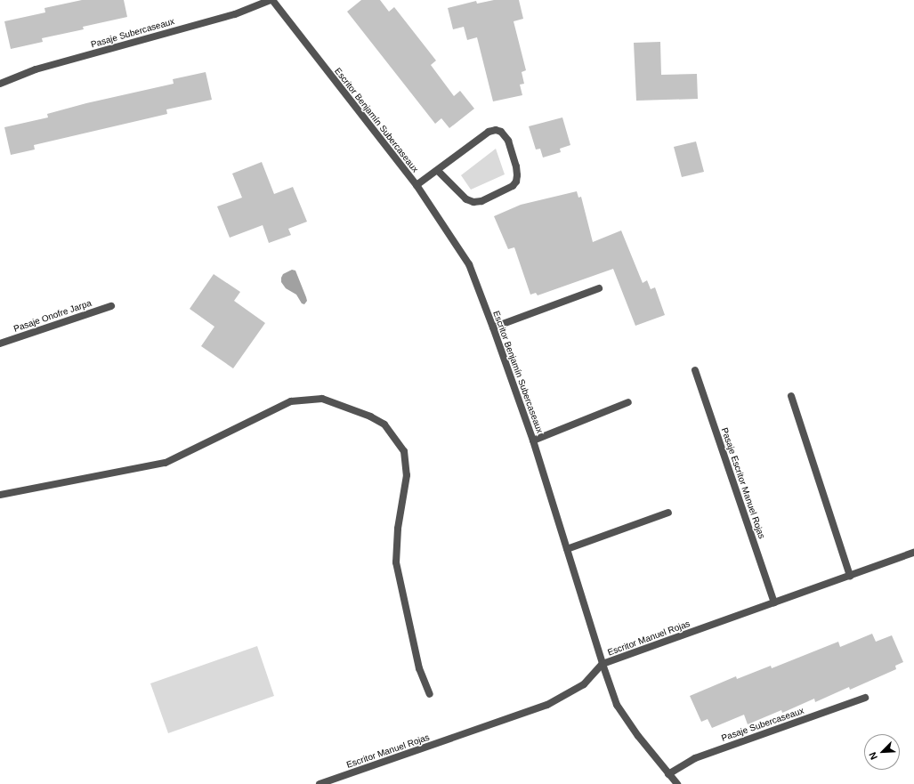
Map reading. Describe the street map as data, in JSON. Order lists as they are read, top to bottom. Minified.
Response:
{"streets":{"street":["Pasaje Subercaseaux","Escritor Benjamín Subercaseaux","Pasaje Onofre Jarpa","Pasaje Escritor Manuel Rojas","Escritor Manuel Rojas"]},"crossings":[["Pasaje Subercaseaux","Escritor Benjamín Subercaseaux"],["Escritor Benjamín Subercaseaux","Escritor Manuel Rojas"],["Pasaje Escritor Manuel Rojas","Escritor Manuel Rojas"]],"north":"bottom left"}
